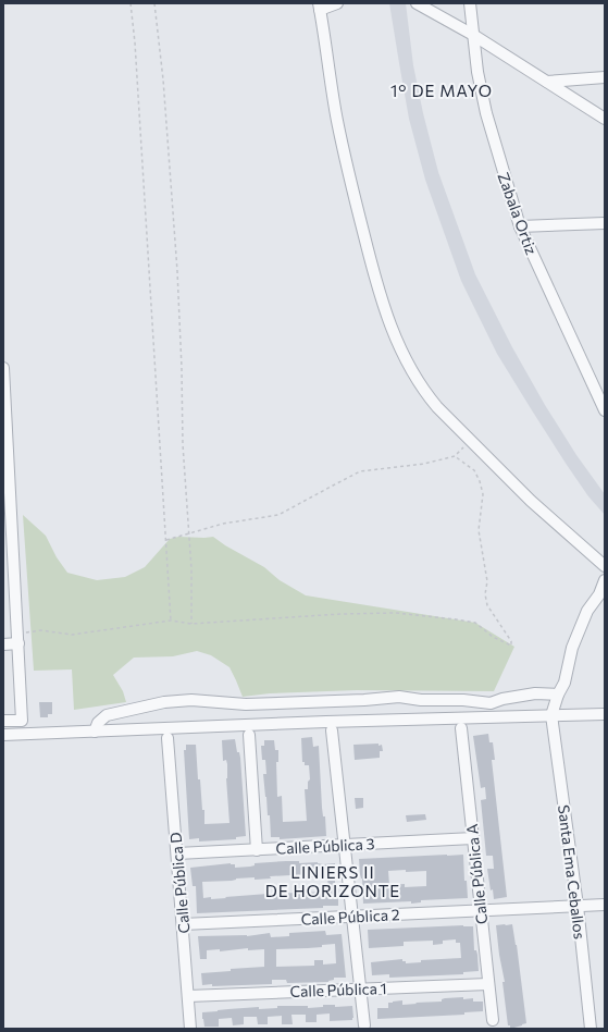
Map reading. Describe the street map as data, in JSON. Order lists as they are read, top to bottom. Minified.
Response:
{"streets":{"street":["Zabala Ortiz","Calle Pública 3","Santa Ema Ceballos","Calle Pública A","Calle Pública D","Calle Pública 2","Calle Pública 1"]},"crossings":[["Calle Pública 3","Calle Pública A"],["Calle Pública 3","Calle Pública D"],["Santa Ema Ceballos","Calle Pública 2"],["Calle Pública A","Calle Pública 2"],["Calle Pública A","Calle Pública 1"],["Calle Pública D","Calle Pública 2"],["Calle Pública D","Calle Pública 1"]],"districts":["1° DE MAYO","LINIERS II DE HORIZONTE"]}
